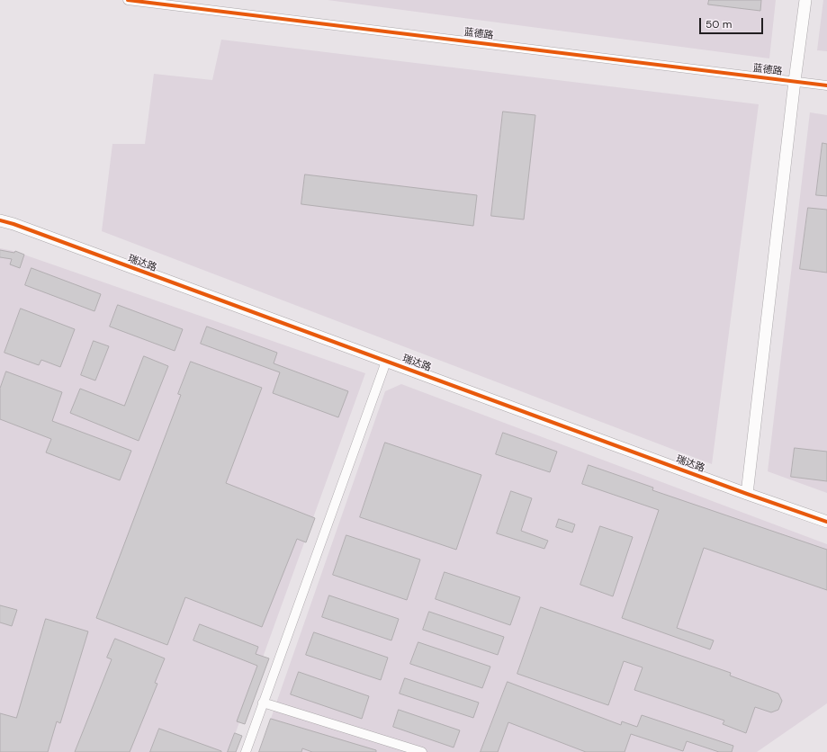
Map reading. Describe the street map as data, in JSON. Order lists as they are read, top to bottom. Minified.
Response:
{"streets":{"street":["蓝德路","瑞达路"]},"scale_bar":"50 m"}
